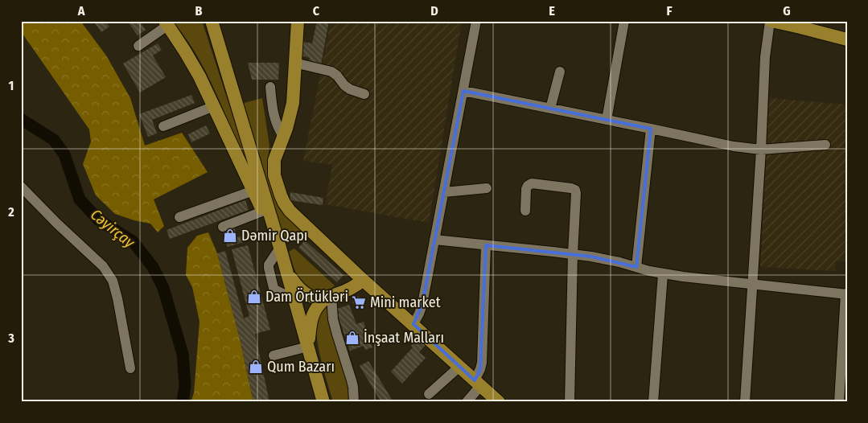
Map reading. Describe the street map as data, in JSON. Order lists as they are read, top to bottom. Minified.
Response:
{"water":["Cəyirçay"],"places":{"shop":["Dəmir Qapı","Dam Örtükləri","İnşaat Malları","Qum Bazarı"],"supermarket":["Mini market"]},"grid":{"columns":["A","B","C","D","E","F","G"],"rows":["1","2","3"]}}
